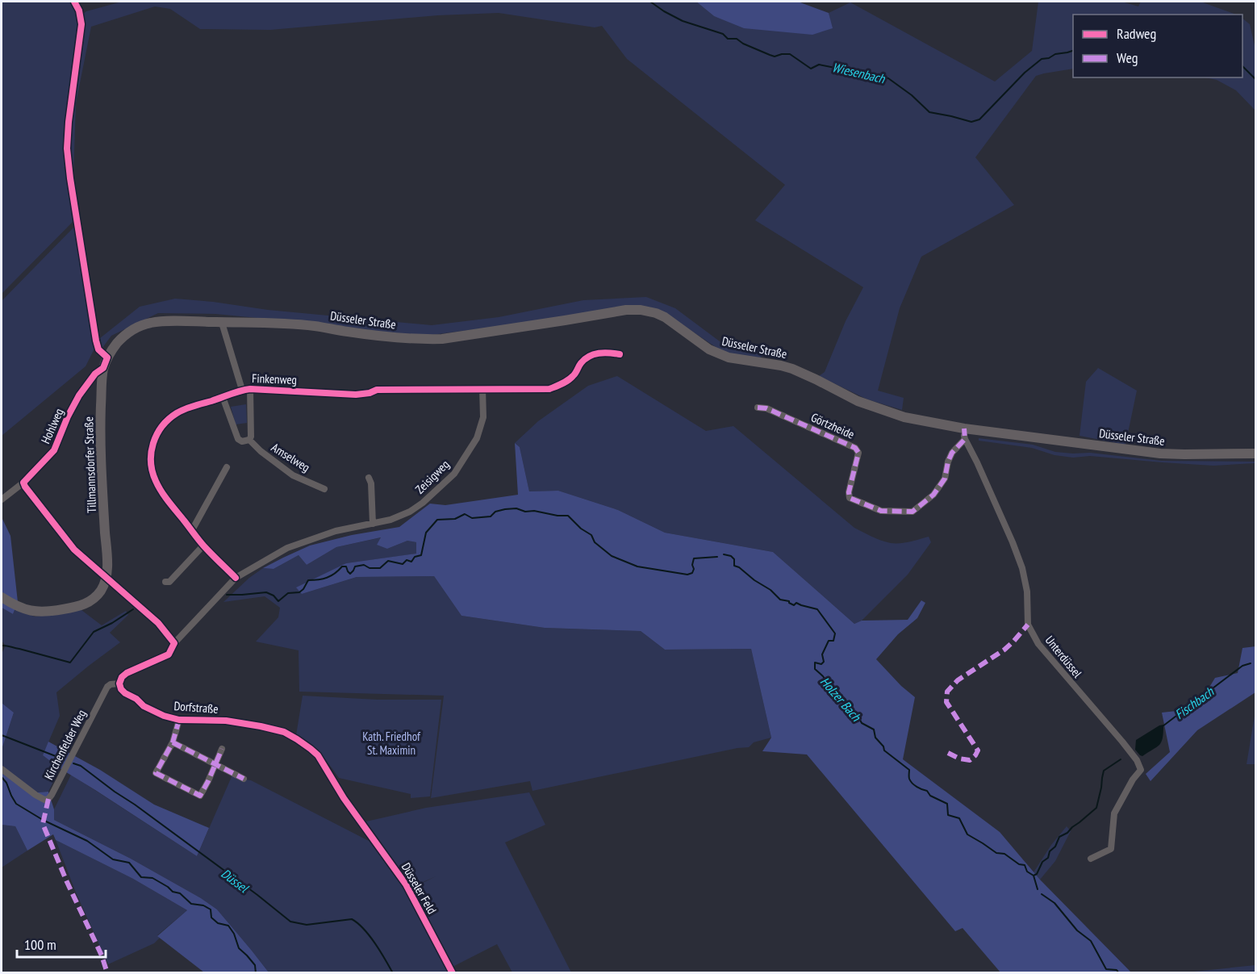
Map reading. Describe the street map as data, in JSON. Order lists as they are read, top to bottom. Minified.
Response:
{"streets":{"main road":["Düsseler Straße","Tillmannsdorfer Straße"],"street":["Finkenweg","Hohlweg","Görtzheide","Amselweg","Zeisigweg","Unterdüssel","Dorfstraße","Kirchenfelder Weg","Düsseler Feld"]},"crossings":[["Düsseler Straße","Finkenweg"],["Düsseler Straße","Tillmannsdorfer Straße"],["Finkenweg","Amselweg"],["Finkenweg","Tillmannsdorfer Straße"],["Finkenweg","Zeisigweg"],["Görtzheide","Unterdüssel"],["Dorfstraße","Kirchenfelder Weg"],["Dorfstraße","Düsseler Feld"]],"water":["Wiesenbach","Holzer Bach","Fischbach","Düssel"],"parks":["Kath. Friedhof St. Maximin"],"legend":["Radweg","Weg"],"scale_bar":"100 m"}
